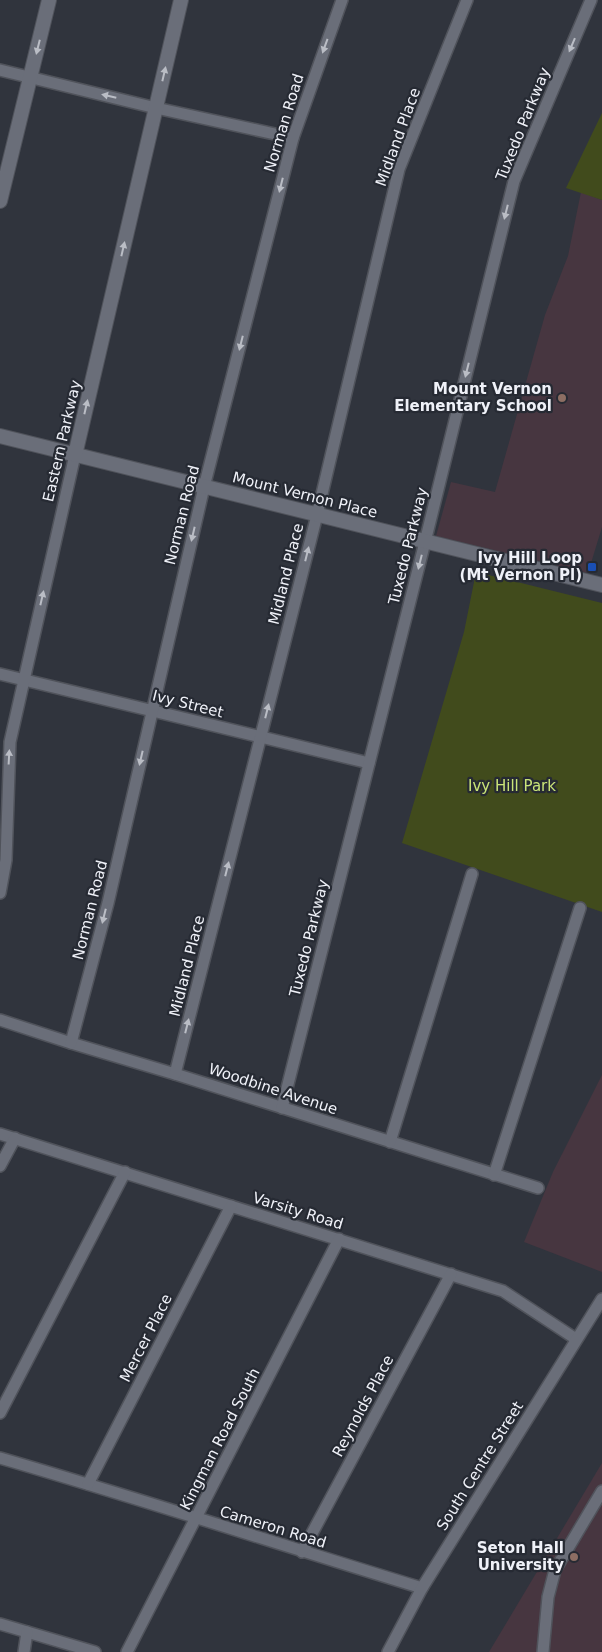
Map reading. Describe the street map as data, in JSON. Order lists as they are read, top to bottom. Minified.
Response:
{"streets":{"street":["Norman Road","Tuxedo Parkway","Midland Place","Eastern Parkway","Mount Vernon Place","Ivy Street","Woodbine Avenue","Varsity Road","Mercer Place","Reynolds Place","Kingman Road South","South Centre Street","Cameron Road"]},"crossings":[["Norman Road","Mount Vernon Place"],["Norman Road","Ivy Street"],["Norman Road","Woodbine Avenue"],["Tuxedo Parkway","Mount Vernon Place"],["Tuxedo Parkway","Ivy Street"],["Tuxedo Parkway","Woodbine Avenue"],["Midland Place","Mount Vernon Place"],["Midland Place","Ivy Street"],["Midland Place","Woodbine Avenue"],["Eastern Parkway","Mount Vernon Place"],["Eastern Parkway","Ivy Street"],["Varsity Road","Mercer Place"],["Varsity Road","Reynolds Place"],["Varsity Road","Kingman Road South"],["Varsity Road","South Centre Street"],["Mercer Place","Cameron Road"],["Reynolds Place","Cameron Road"],["Kingman Road South","Cameron Road"],["South Centre Street","Cameron Road"]],"one_way":["Norman Road","Tuxedo Parkway","Midland Place","Eastern Parkway"],"parks":["Ivy Hill Park"],"places":{"other":["Mount Vernon Elementary School","Seton Hall University"],"transit":["Ivy Hill Loop (Mt Vernon Pl)"]}}
